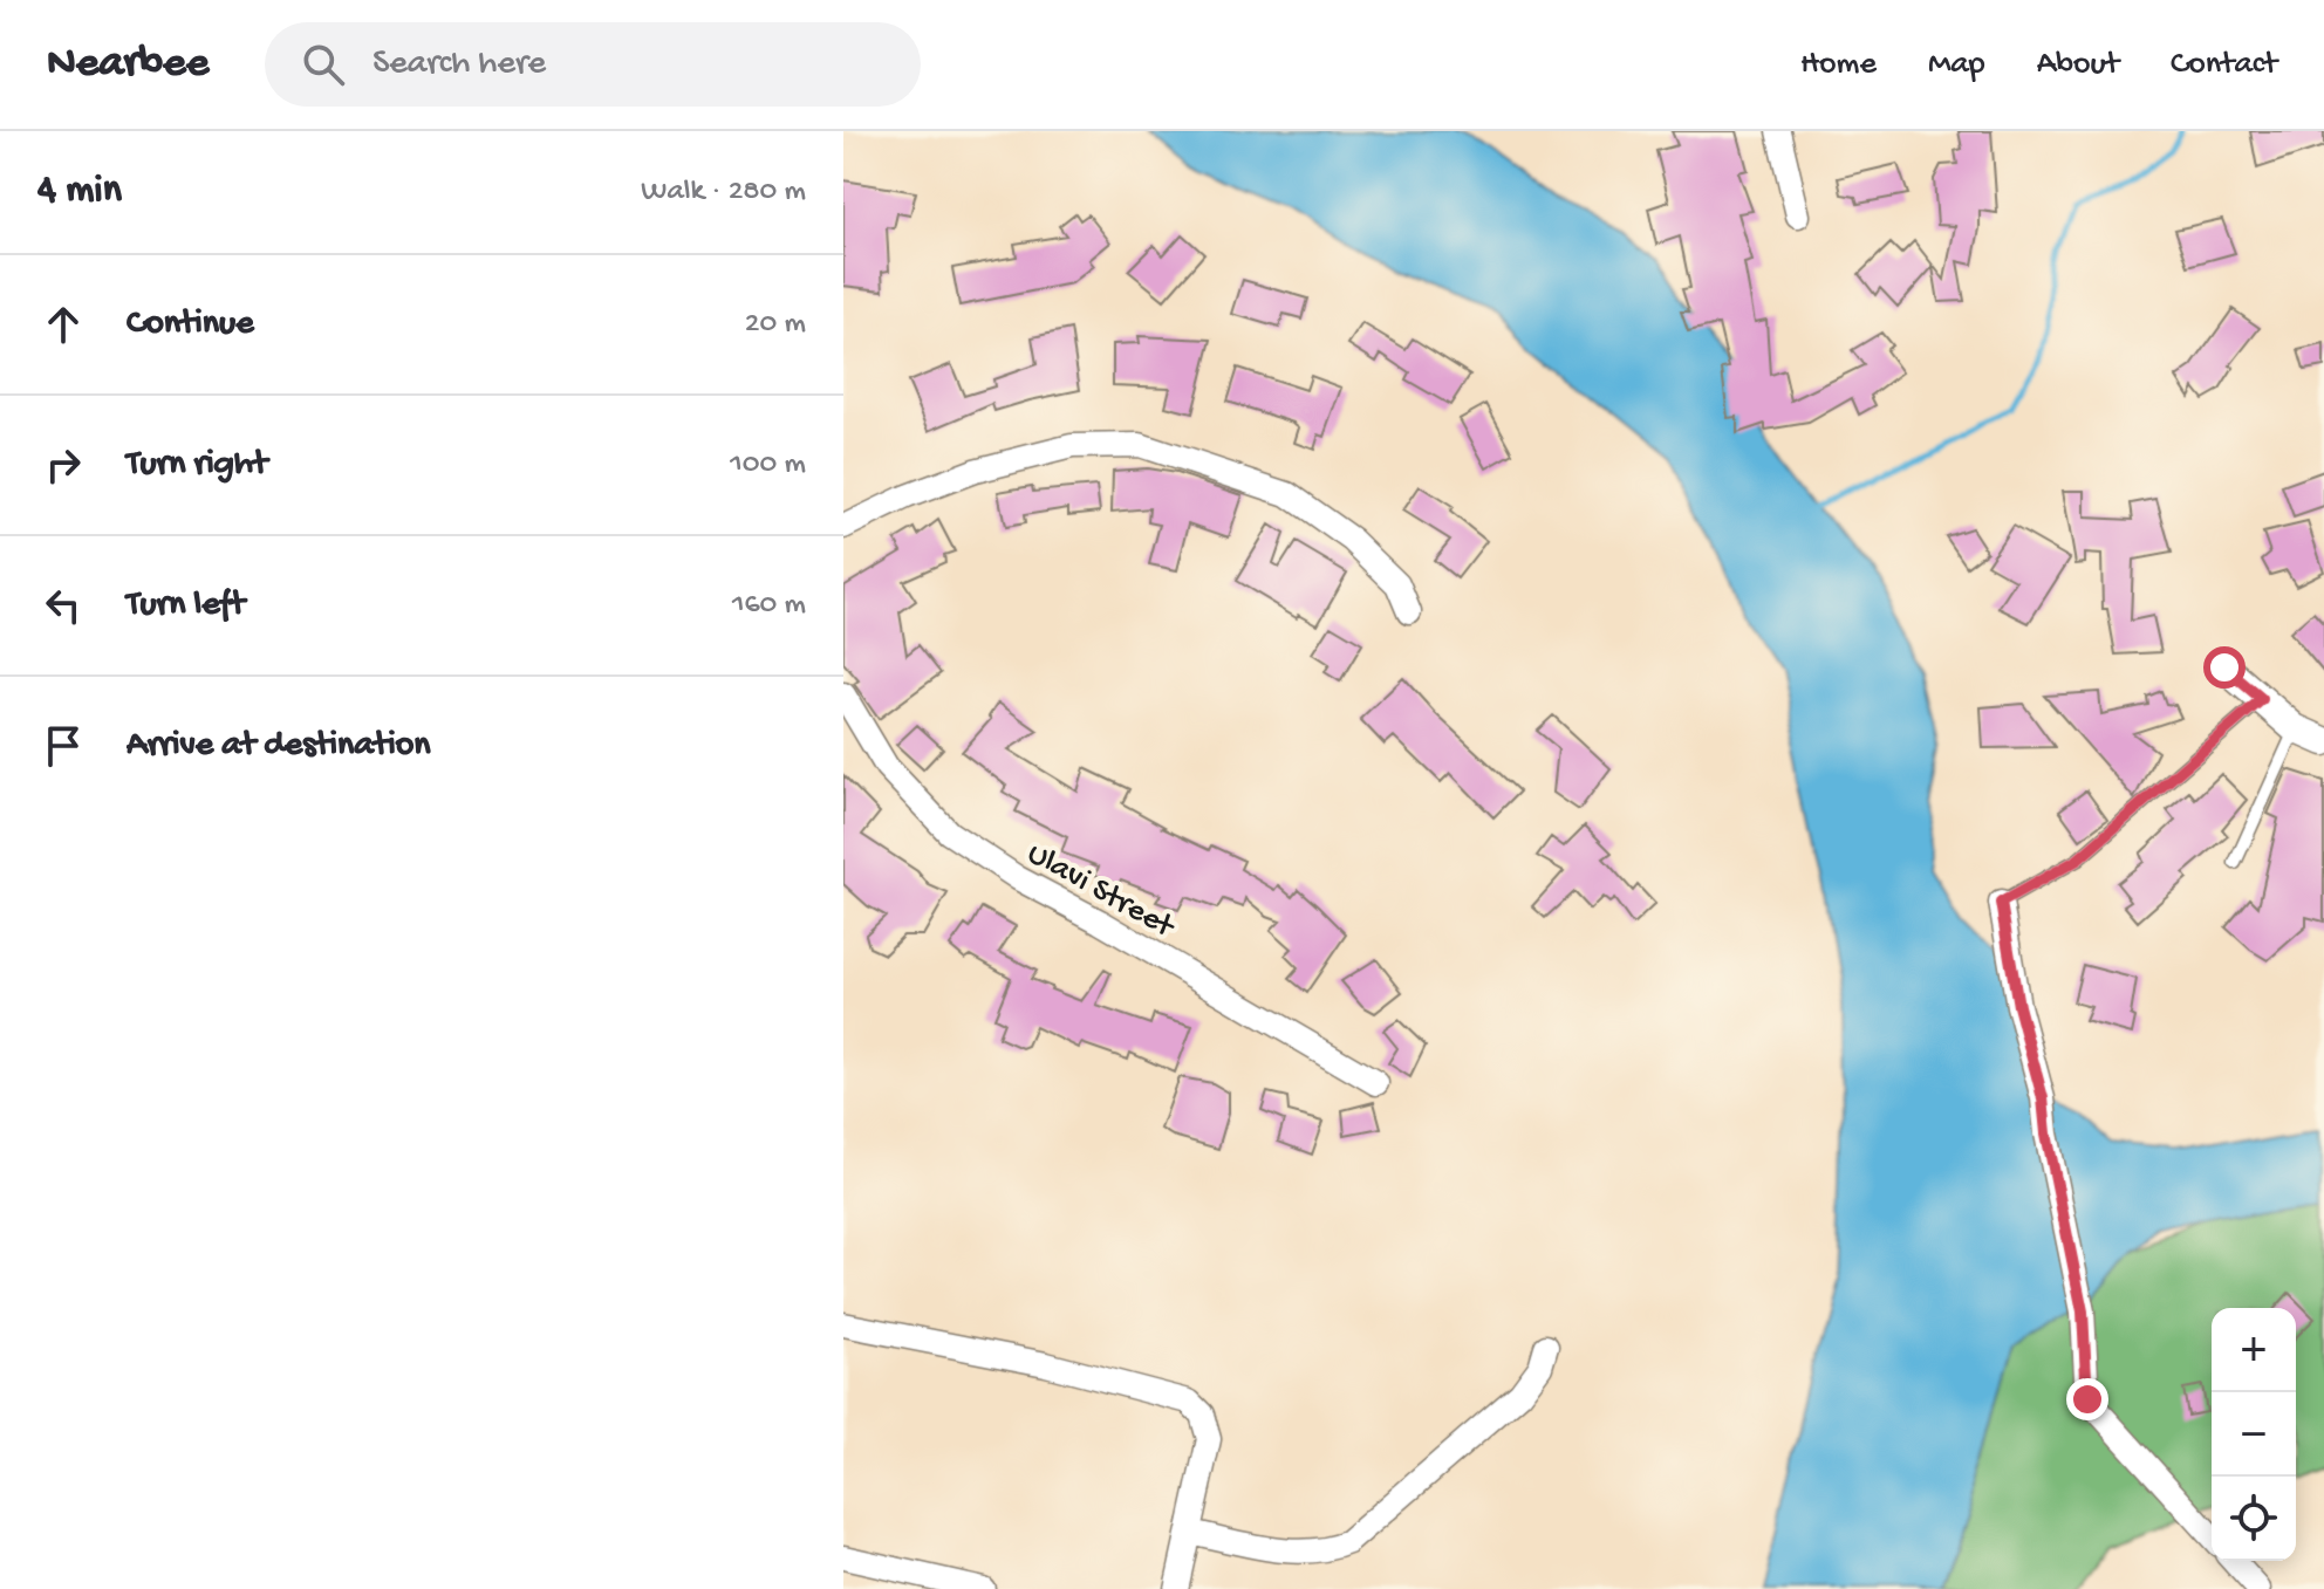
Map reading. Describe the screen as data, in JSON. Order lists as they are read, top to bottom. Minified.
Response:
{"streets":{"street":["Ulavi Street"]},"page":{"header":"Nearbee","search":"Search here","nav":["Home","Map","About","Contact"],"heading":["4 min","Walk · 280 m"],"list":[["Continue","20 m"],["Turn right","100 m"],["Turn left","160 m"],"Arrive at destination"],"map_buttons":["+","−"]}}
